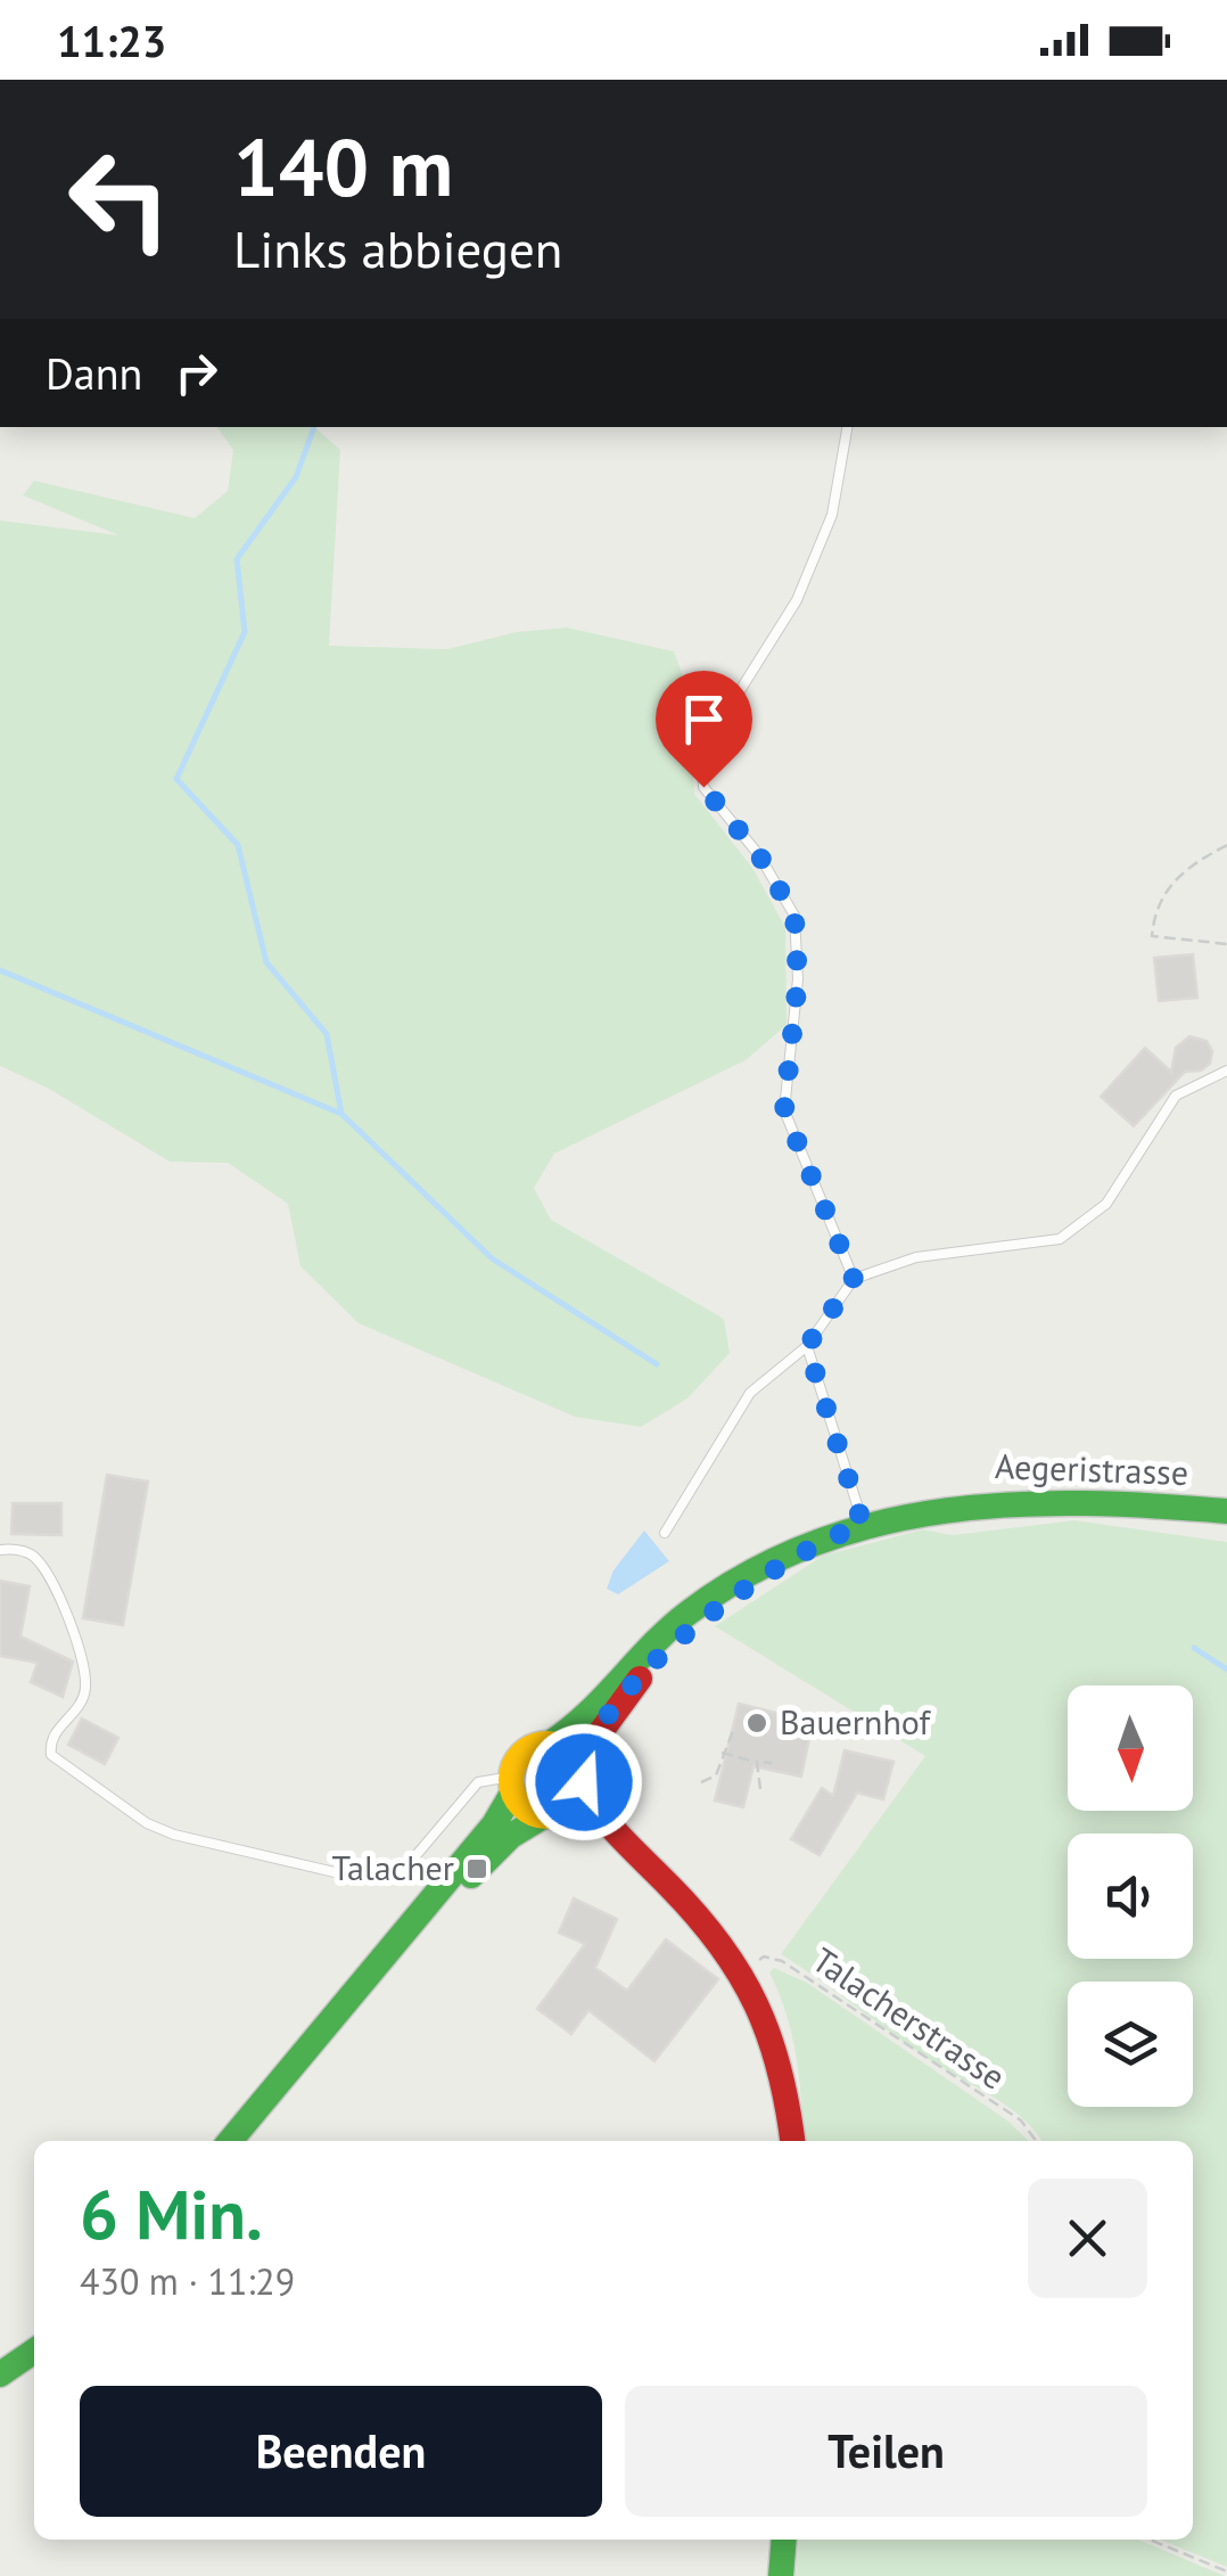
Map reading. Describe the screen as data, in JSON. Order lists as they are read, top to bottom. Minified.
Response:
{"streets":{"main road":["Aegeristrasse"],"path":["Talacherstrasse"]},"places":{"other":["Bauernhof"],"transit":["Talacher"]},"north":"bottom","page":{"status":"11:23","turn":["140 m","Links abbiegen"],"then":"Dann","heading":["6 Min.","430 m · 11:29"],"buttons":["Beenden","Teilen"]}}
